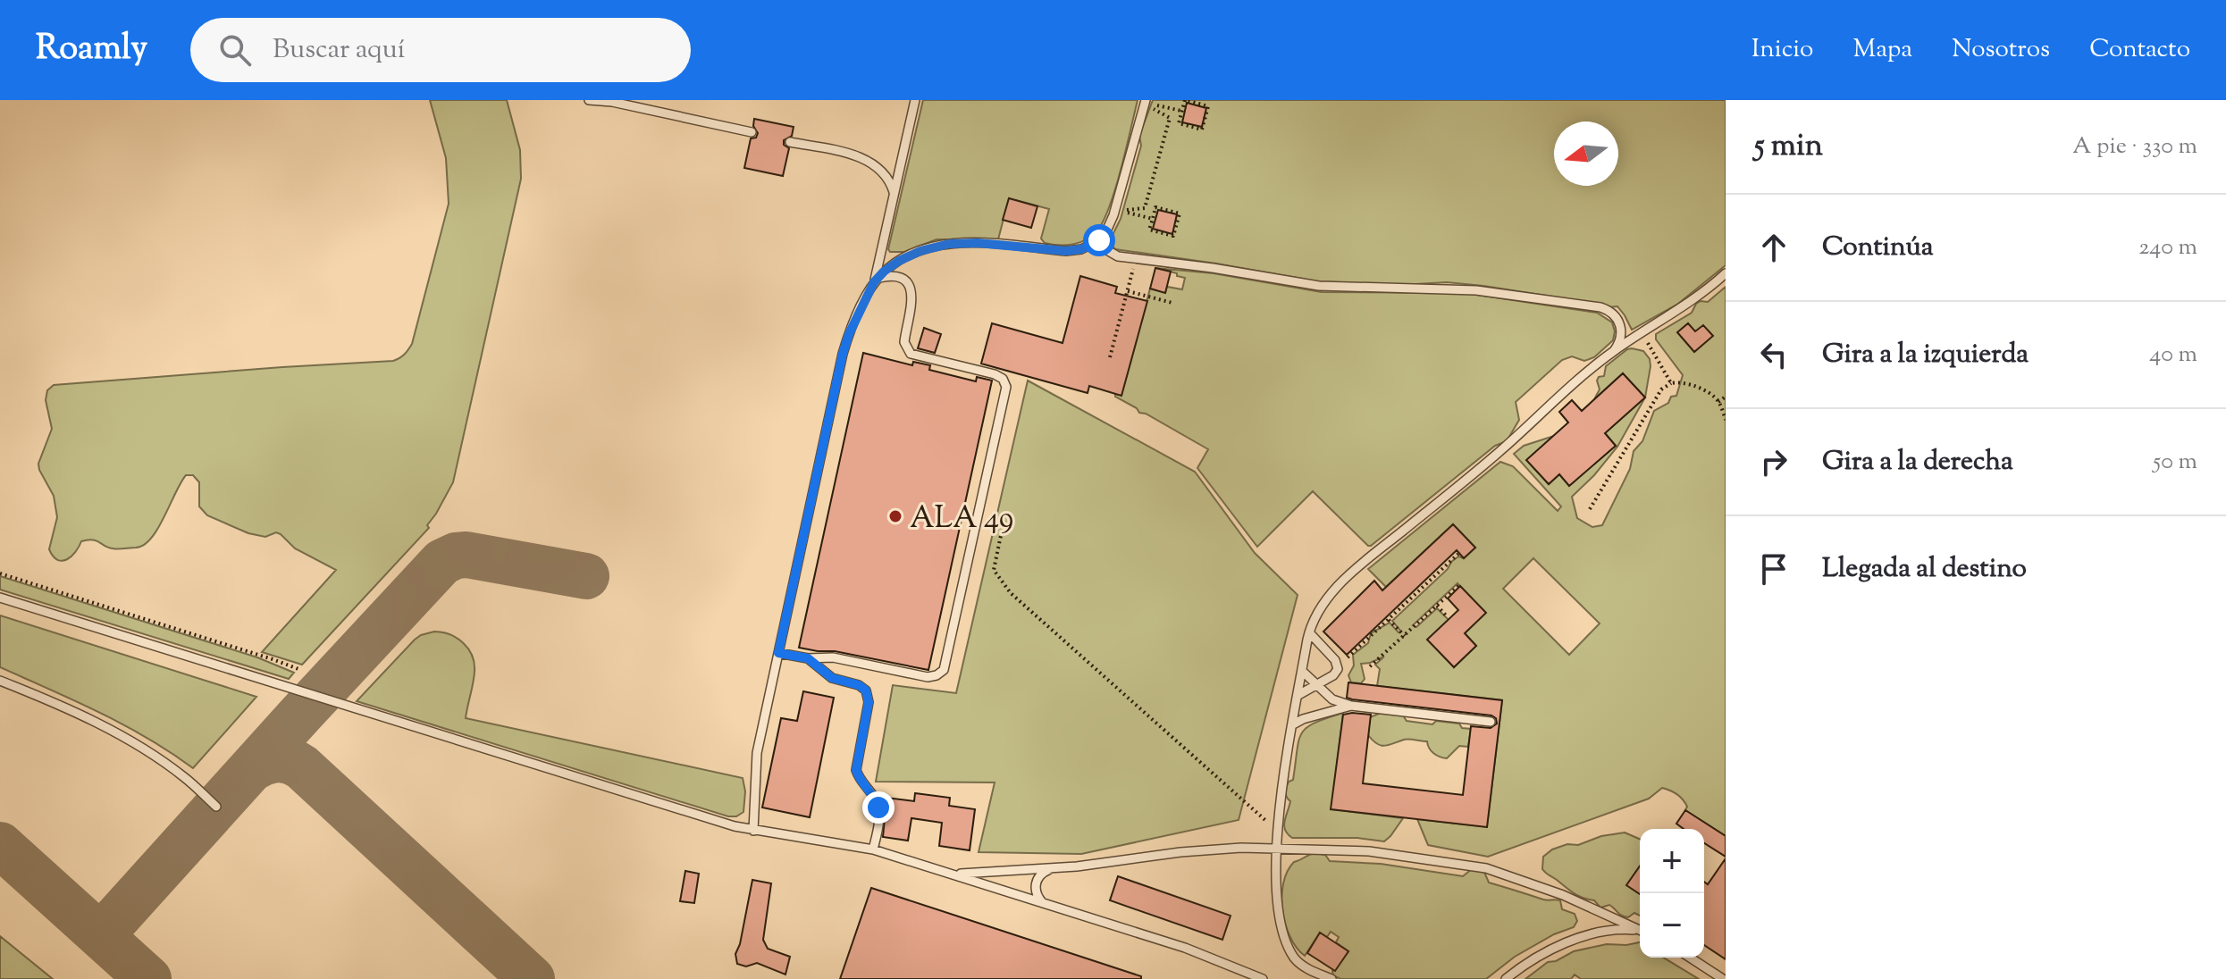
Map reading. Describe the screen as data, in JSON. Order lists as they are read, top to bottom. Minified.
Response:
{"places":["ALA 49"],"north":"left","page":{"header":"Roamly","search":"Buscar aquí","nav":["Inicio","Mapa","Nosotros","Contacto"],"heading":["5 min","A pie · 330 m"],"list":[["Continúa","240 m"],["Gira a la izquierda","40 m"],["Gira a la derecha","50 m"],"Llegada al destino"],"map_buttons":["+","−"]}}
